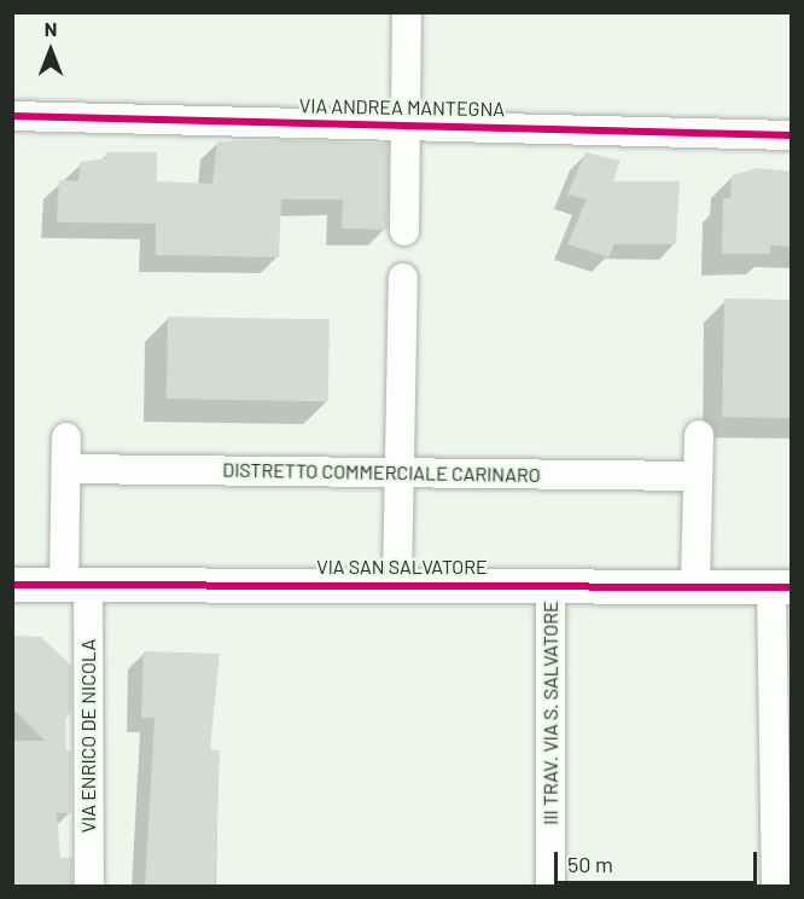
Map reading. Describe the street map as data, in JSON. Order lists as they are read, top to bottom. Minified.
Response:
{"streets":{"street":["VIA ANDREA MANTEGNA","DISTRETTO COMMERCIALE CARINARO","VIA SAN SALVATORE","III TRAV. VIA S. SALVATORE","VIA ENRICO DE NICOLA"]},"crossings":[["DISTRETTO COMMERCIALE CARINARO","VIA ENRICO DE NICOLA"],["VIA SAN SALVATORE","III TRAV. VIA S. SALVATORE"],["VIA SAN SALVATORE","VIA ENRICO DE NICOLA"]],"scale_bar":"50 m","north":"top"}
